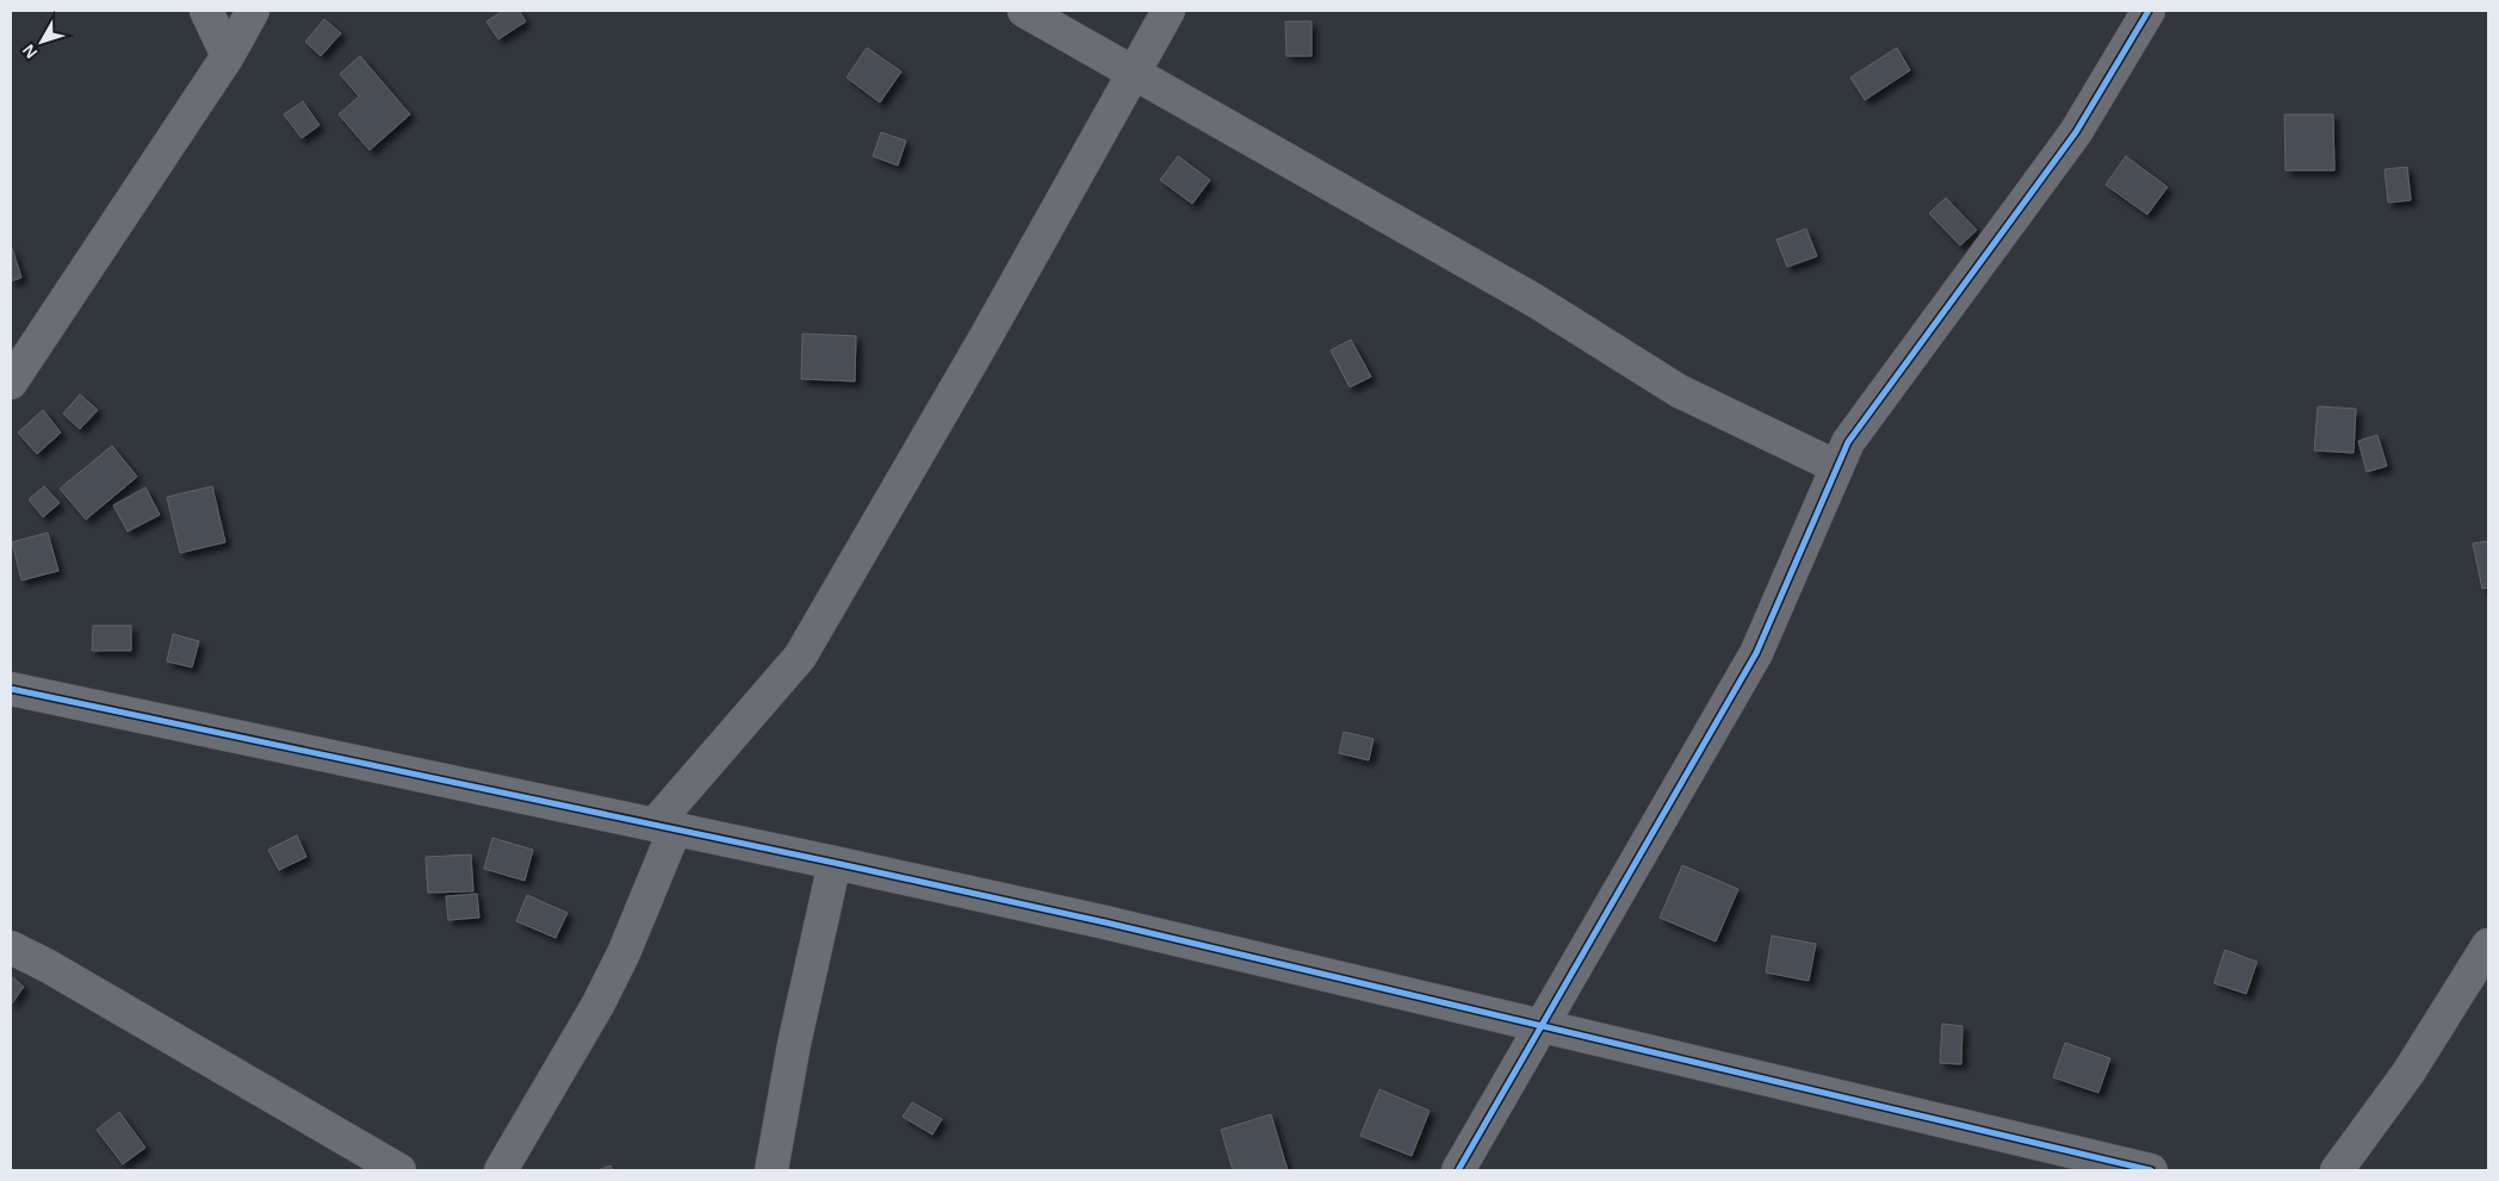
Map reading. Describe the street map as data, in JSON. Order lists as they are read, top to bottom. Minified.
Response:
{"north":"bottom left"}
